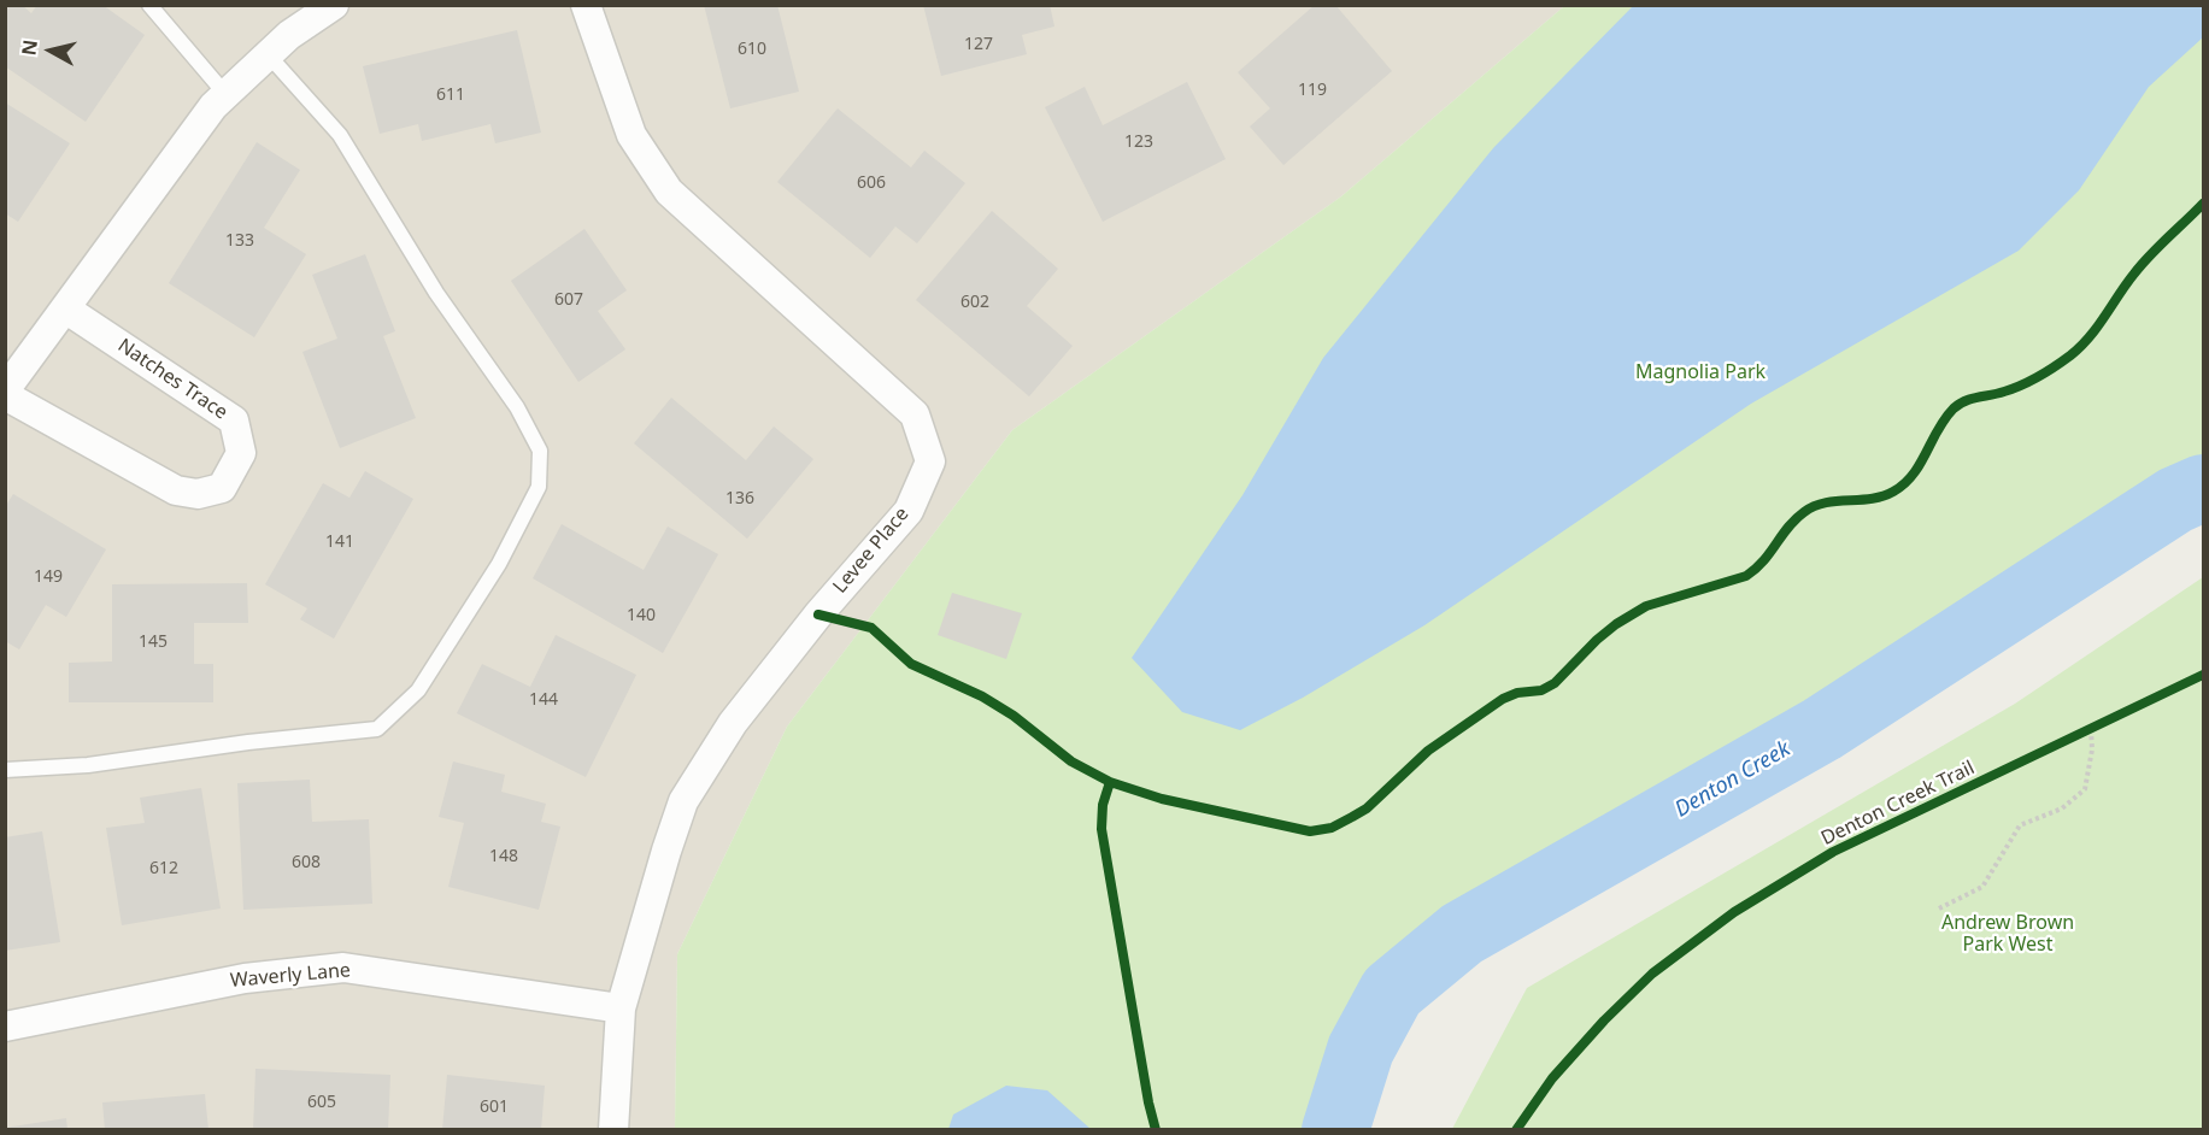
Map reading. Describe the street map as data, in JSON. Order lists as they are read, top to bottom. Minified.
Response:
{"streets":{"street":["Natches Trace","Levee Place","Waverly Lane"],"cycle path":["Denton Creek Trail"]},"crossings":[["Levee Place","Waverly Lane"]],"water":["Denton Creek"],"parks":["Magnolia Park","Andrew Brown Park West"],"house_numbers":["127","610","119","611","123","606","133","607","602","136","141","149","140","145","144","148","608","612","605","601"],"north":"left"}
